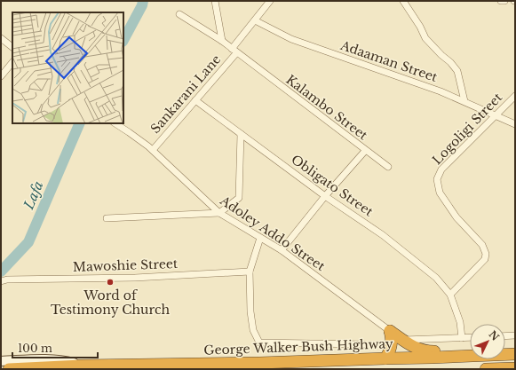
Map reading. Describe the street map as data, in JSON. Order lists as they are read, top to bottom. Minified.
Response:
{"streets":{"highway":["George Walker Bush Highway"],"street":["Adaaman Street","Sankarani Lane","Kalambo Street","Logoligi Street","Obligato Street","Adoley Addo Street","Mawoshie Street"]},"crossings":[["Adaaman Street","Sankarani Lane"],["Adaaman Street","Logoligi Street"],["Sankarani Lane","Kalambo Street"],["Sankarani Lane","Obligato Street"],["Sankarani Lane","Adoley Addo Street"],["Kalambo Street","Obligato Street"],["Kalambo Street","Adoley Addo Street"],["Logoligi Street","Obligato Street"]],"water":["Lafa"],"places":["Word of Testimony Church"],"scale_bar":"100 m","north":"top right"}
